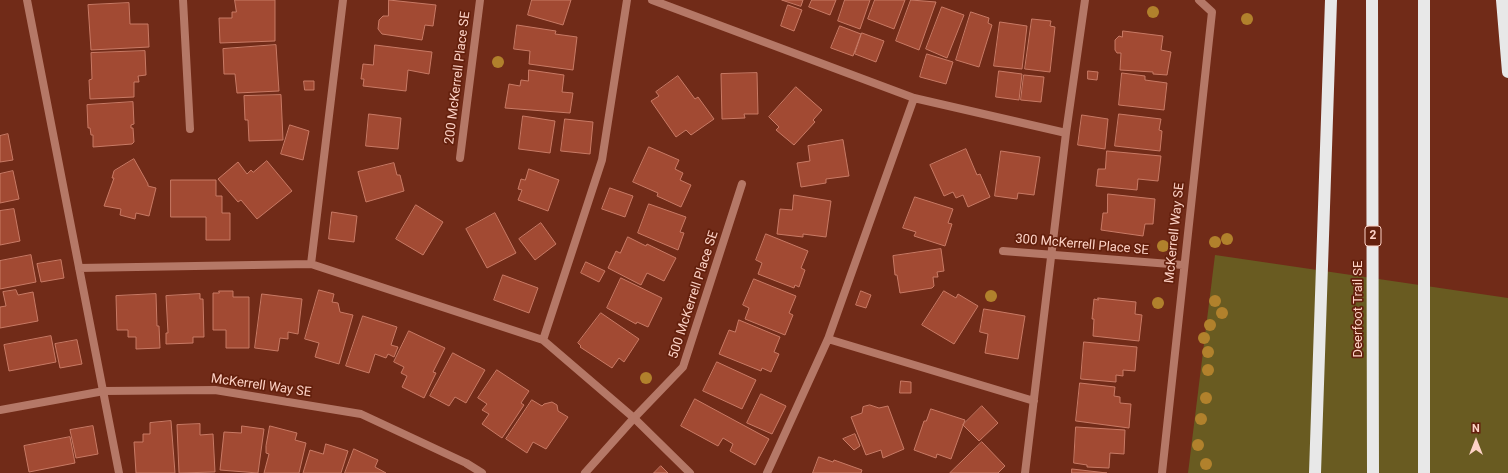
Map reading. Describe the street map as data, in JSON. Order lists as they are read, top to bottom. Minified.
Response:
{"streets":{"highway":["2","Deerfoot Trail SE"],"street":["200 McKerrell Place SE","McKerrell Way SE","300 McKerrell Place SE","500 McKerrell Place SE"]},"crossings":[["McKerrell Way SE","300 McKerrell Place SE"]],"north":"top"}
